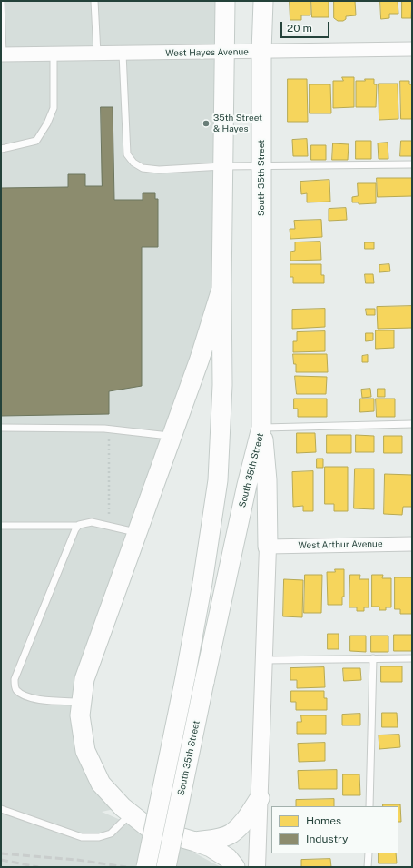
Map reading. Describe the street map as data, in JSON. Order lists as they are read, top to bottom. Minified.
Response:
{"streets":{"main road":["South 35th Street"],"street":["West Hayes Avenue","West Arthur Avenue"]},"crossings":[["West Hayes Avenue","South 35th Street"]],"places":["35th Street & Hayes"],"legend":["Homes","Industry"],"scale_bar":"20 m"}
